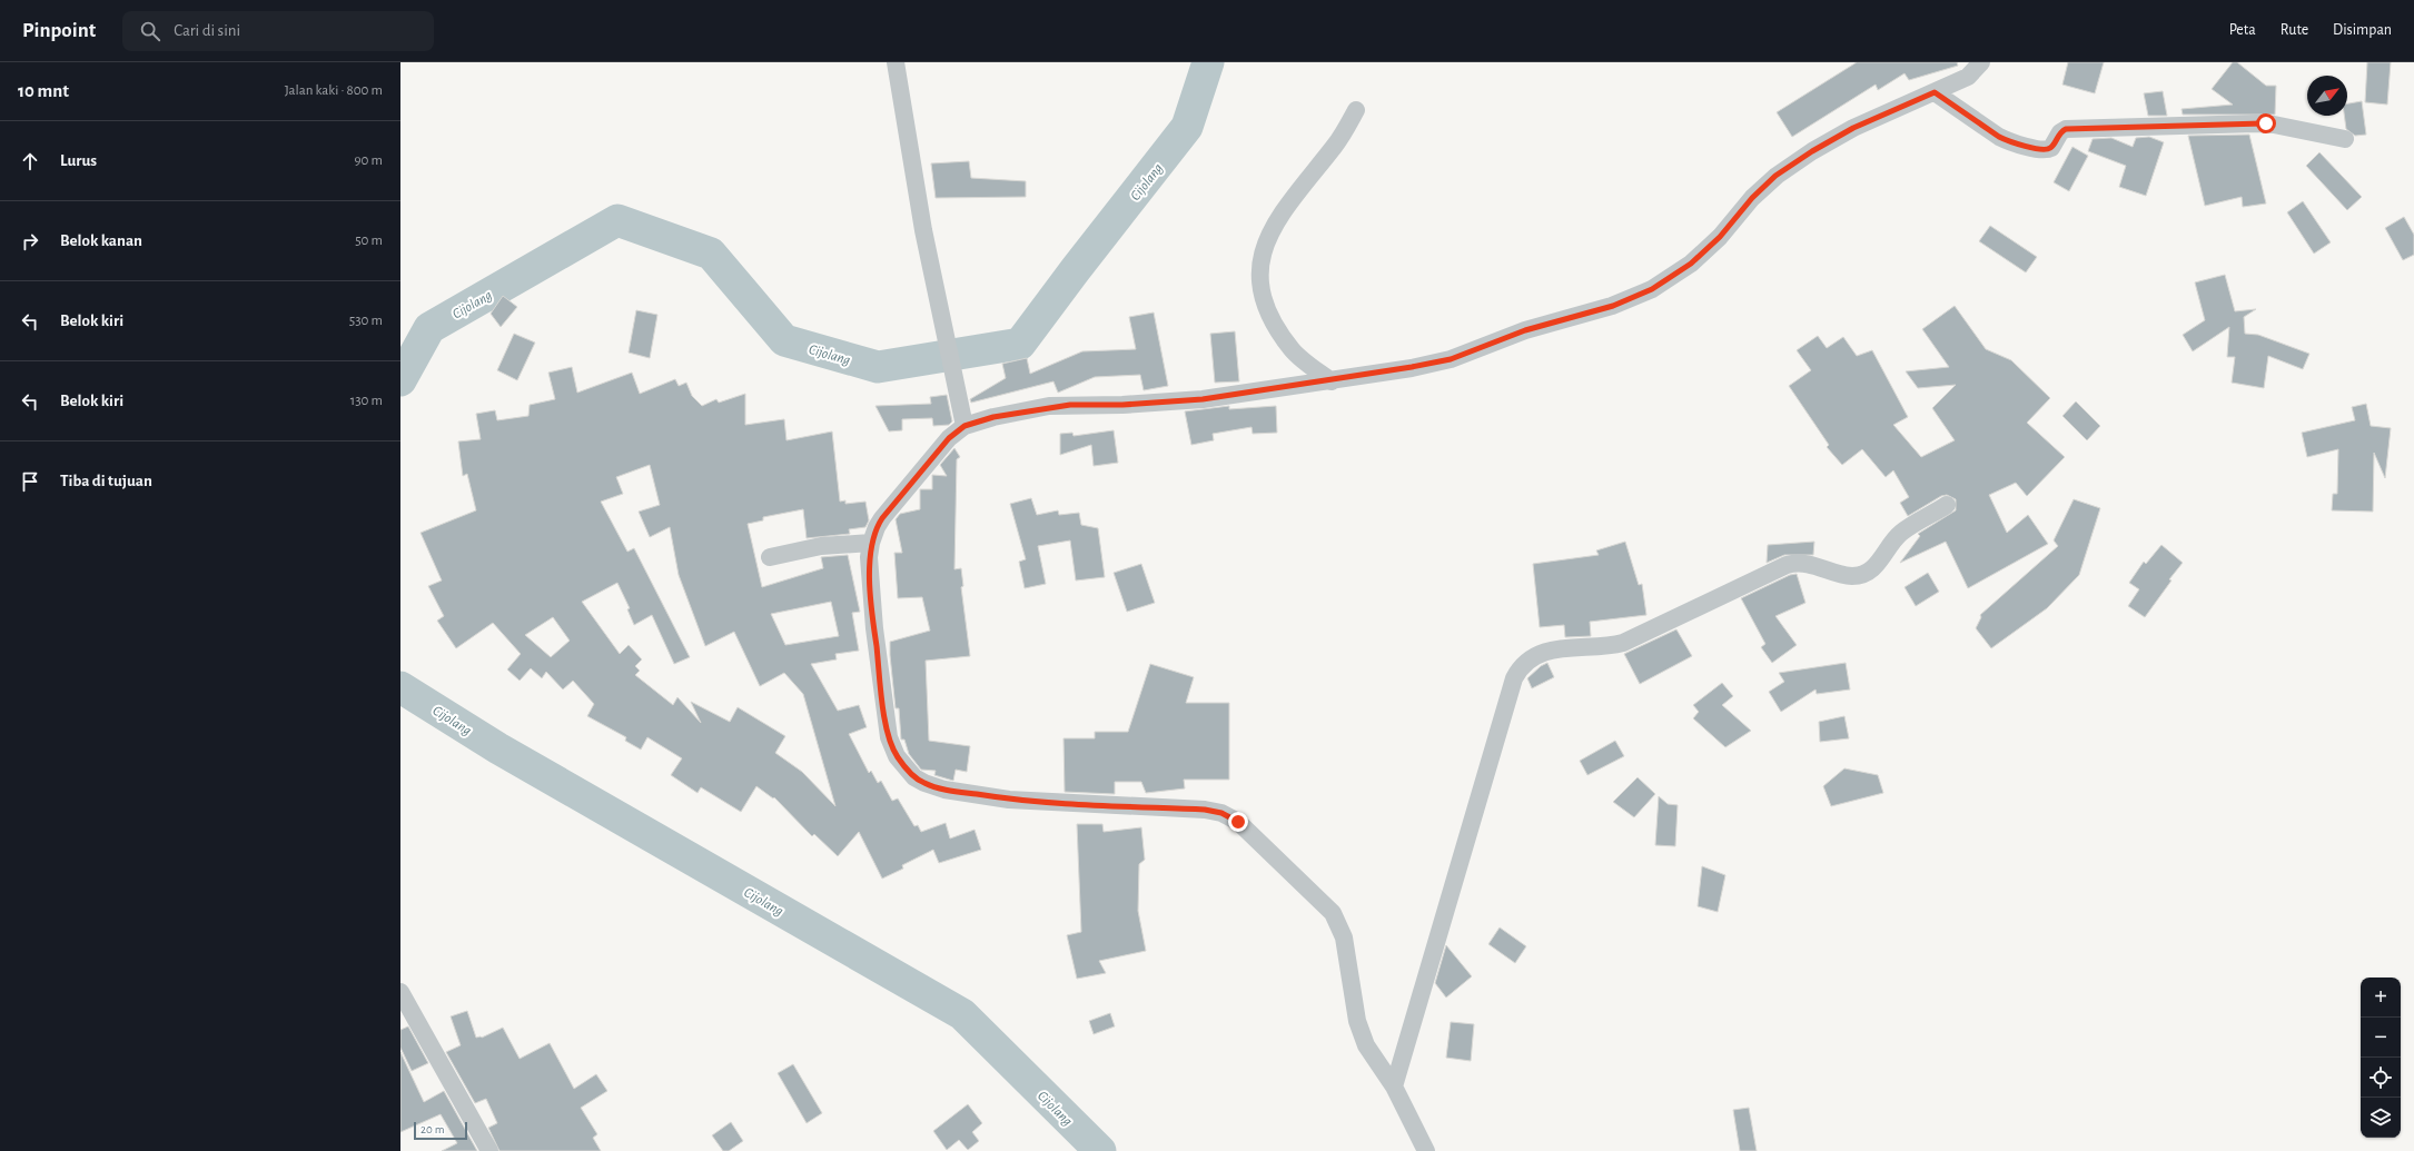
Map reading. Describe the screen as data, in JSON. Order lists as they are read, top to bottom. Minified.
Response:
{"water":["Cijolang"],"scale_bar":"20 m","north":"top right","page":{"header":"Pinpoint","search":"Cari di sini","nav":["Peta","Rute","Disimpan"],"heading":["10 mnt","Jalan kaki · 800 m"],"list":[["Lurus","90 m"],["Belok kanan","50 m"],["Belok kiri","530 m"],["Belok kiri","130 m"],"Tiba di tujuan"],"map_buttons":["+","−"],"scale":"20 m"}}
